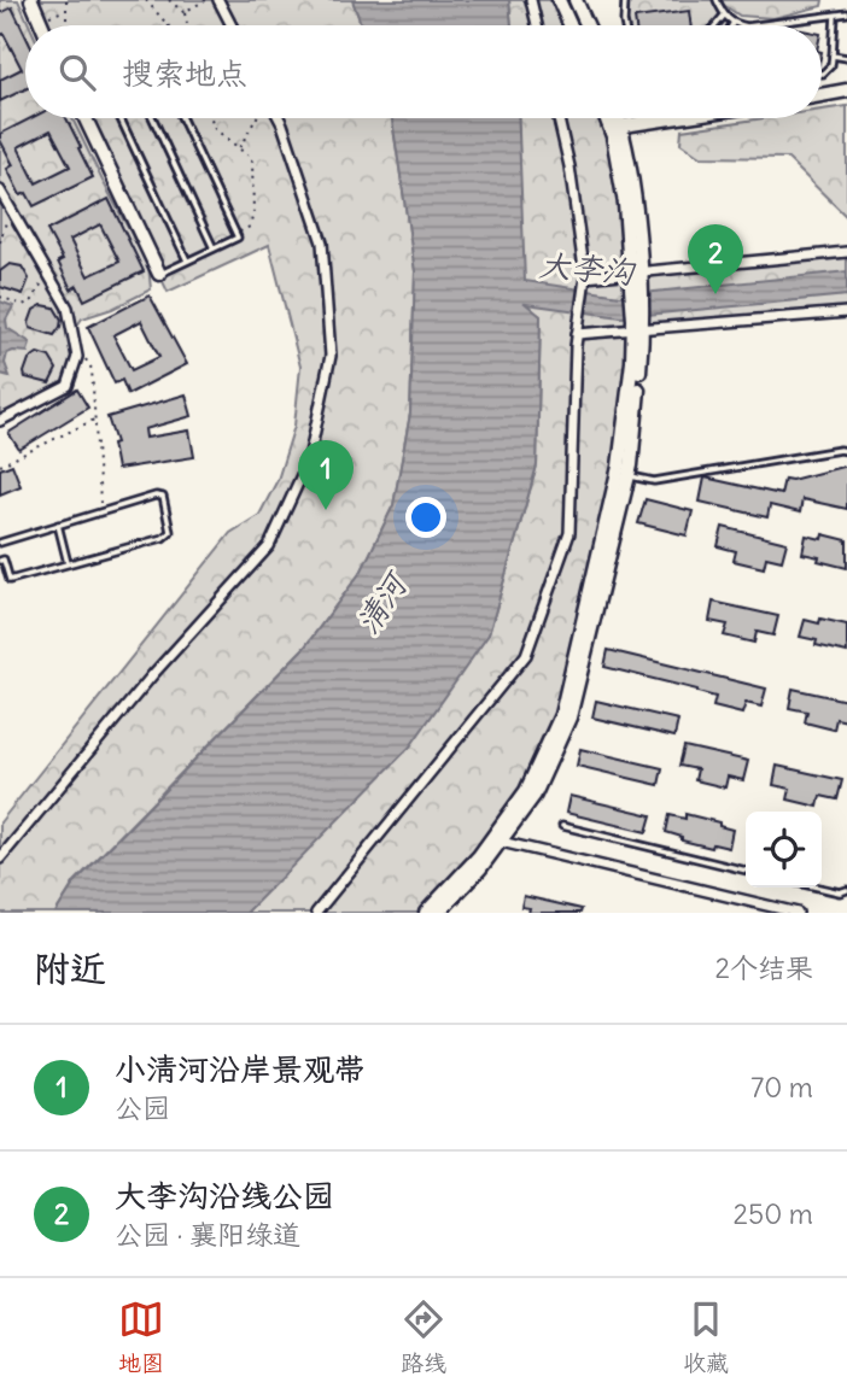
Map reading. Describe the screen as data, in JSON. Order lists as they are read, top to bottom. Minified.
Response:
{"water":["大李沟","清河"],"page":{"search":"搜索地点","pins":["2","1"],"heading":["附近","2个结果"],"list":[{"mark":"1","name":"小清河沿岸景观带","note":"公园","value":"70 m"},{"mark":"2","name":"大李沟沿线公园","note":"公园 · 襄阳绿道","value":"250 m"}],"nav":["地图","路线","收藏"]}}
